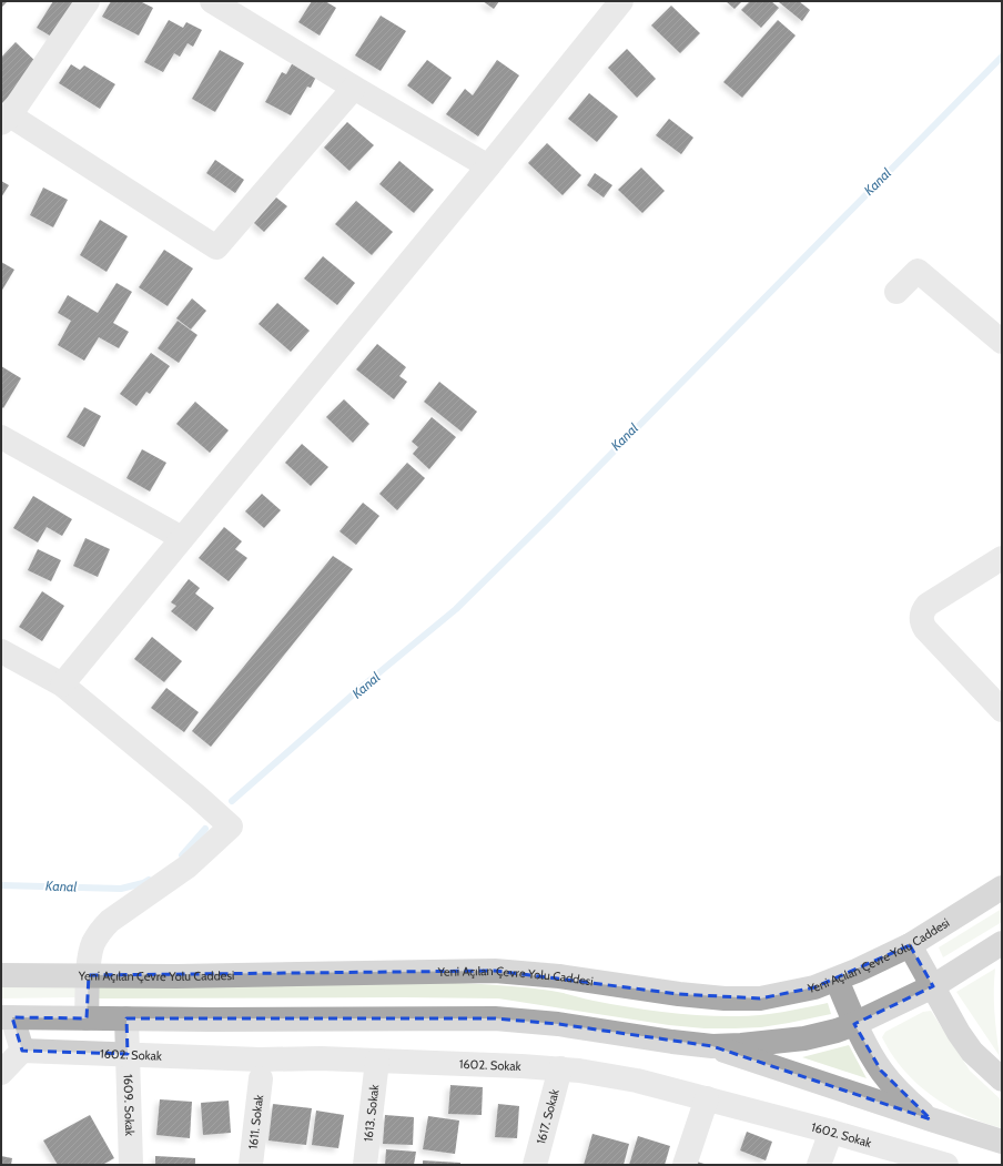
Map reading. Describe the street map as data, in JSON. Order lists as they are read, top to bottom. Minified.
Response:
{"streets":{"main road":["Yeni Açılan Çevre Yolu Caddesi"],"street":["1602. Sokak","1609. Sokak","1613. Sokak","1617. Sokak","1611. Sokak"]},"crossings":[["1602. Sokak","1609. Sokak"],["1602. Sokak","1613. Sokak"],["1602. Sokak","1617. Sokak"]],"water":["Kanal"]}
